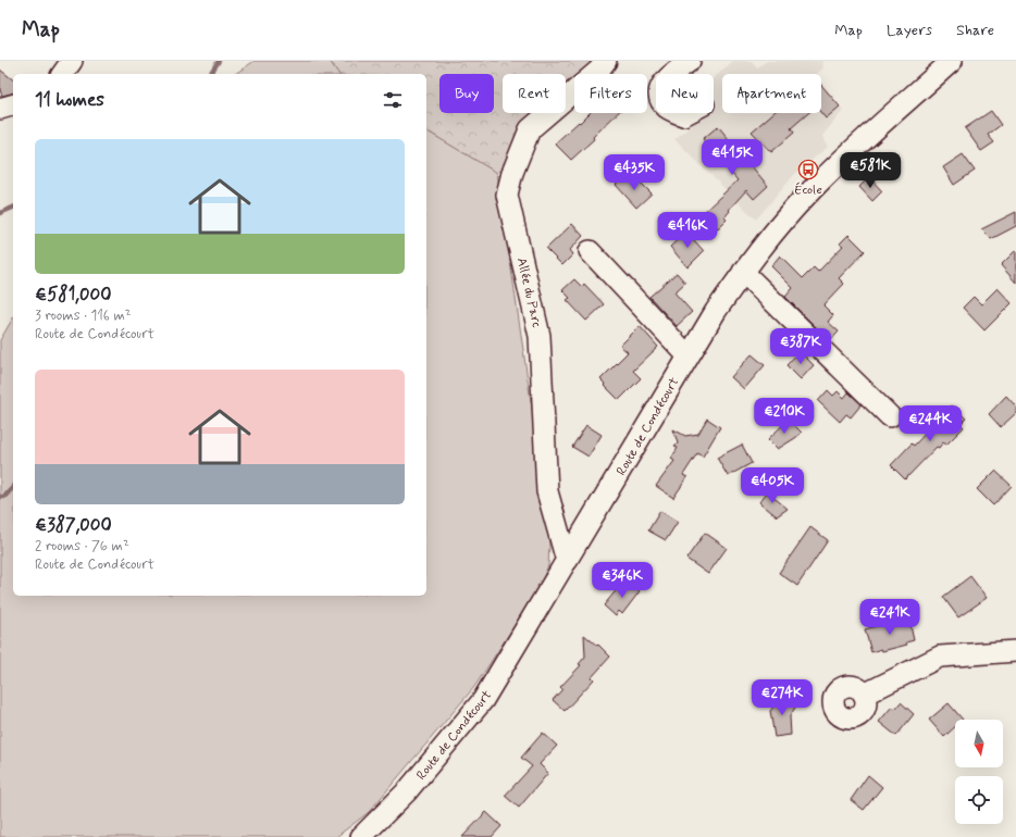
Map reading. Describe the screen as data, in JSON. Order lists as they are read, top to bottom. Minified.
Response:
{"streets":{"street":["Allée du Parc","Route de Condécourt"]},"crossings":[["Allée du Parc","Route de Condécourt"]],"places":{"bus stop":["École"]},"north":"bottom","page":{"header":"Map","nav":["Map","Layers","Share"],"chip":["Buy","Rent","Filters","New","Apartment"],"heading":"11 homes","list":[{"name":"€581,000","note":"3 rooms · 116 m² · Route de Condécourt"},{"name":"€387,000","note":"2 rooms · 76 m² · Route de Condécourt"}],"price":["€415K","€581K","€435K","€416K","€387K","€210K","€244K","€405K","€346K","€241K","€274K"]}}
